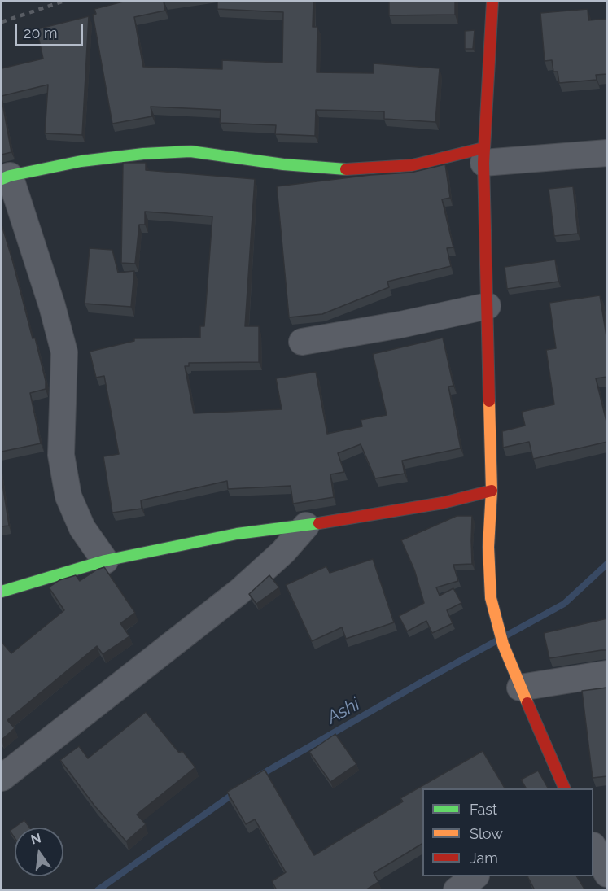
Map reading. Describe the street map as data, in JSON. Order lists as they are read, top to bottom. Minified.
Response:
{"water":["Ashi"],"legend":["Fast","Slow","Jam"],"scale_bar":"20 m","north":"top"}
